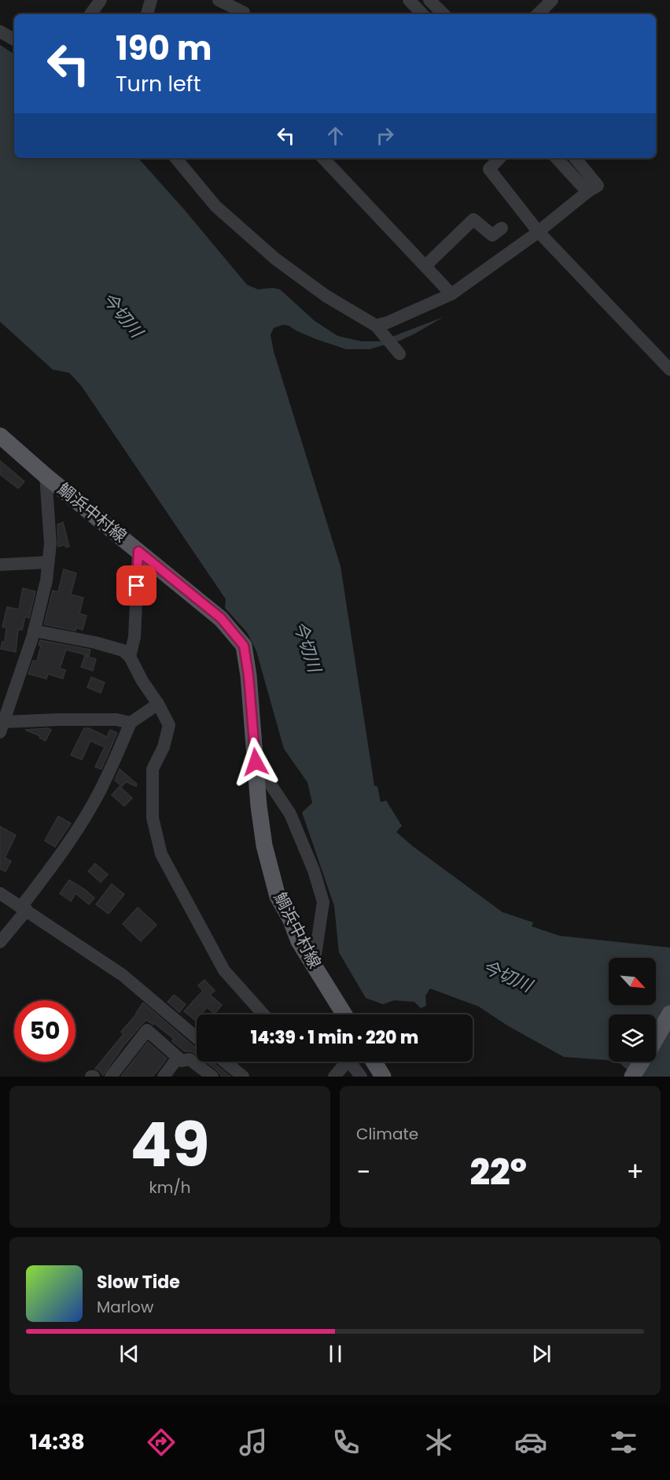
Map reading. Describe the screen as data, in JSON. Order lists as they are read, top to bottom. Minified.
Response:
{"streets":{"main road":["鯛浜中村線"]},"water":["今切川"],"north":"bottom right","page":{"turn":["190 m","Turn left"],"limit":"50","trip":"14:39 · 1 min · 220 m","tile":[["49","km/h"],"Climate"],"heat":["−","22°","+"],"song":["Slow Tide","Marlow"],"tabs":"14:38"}}
